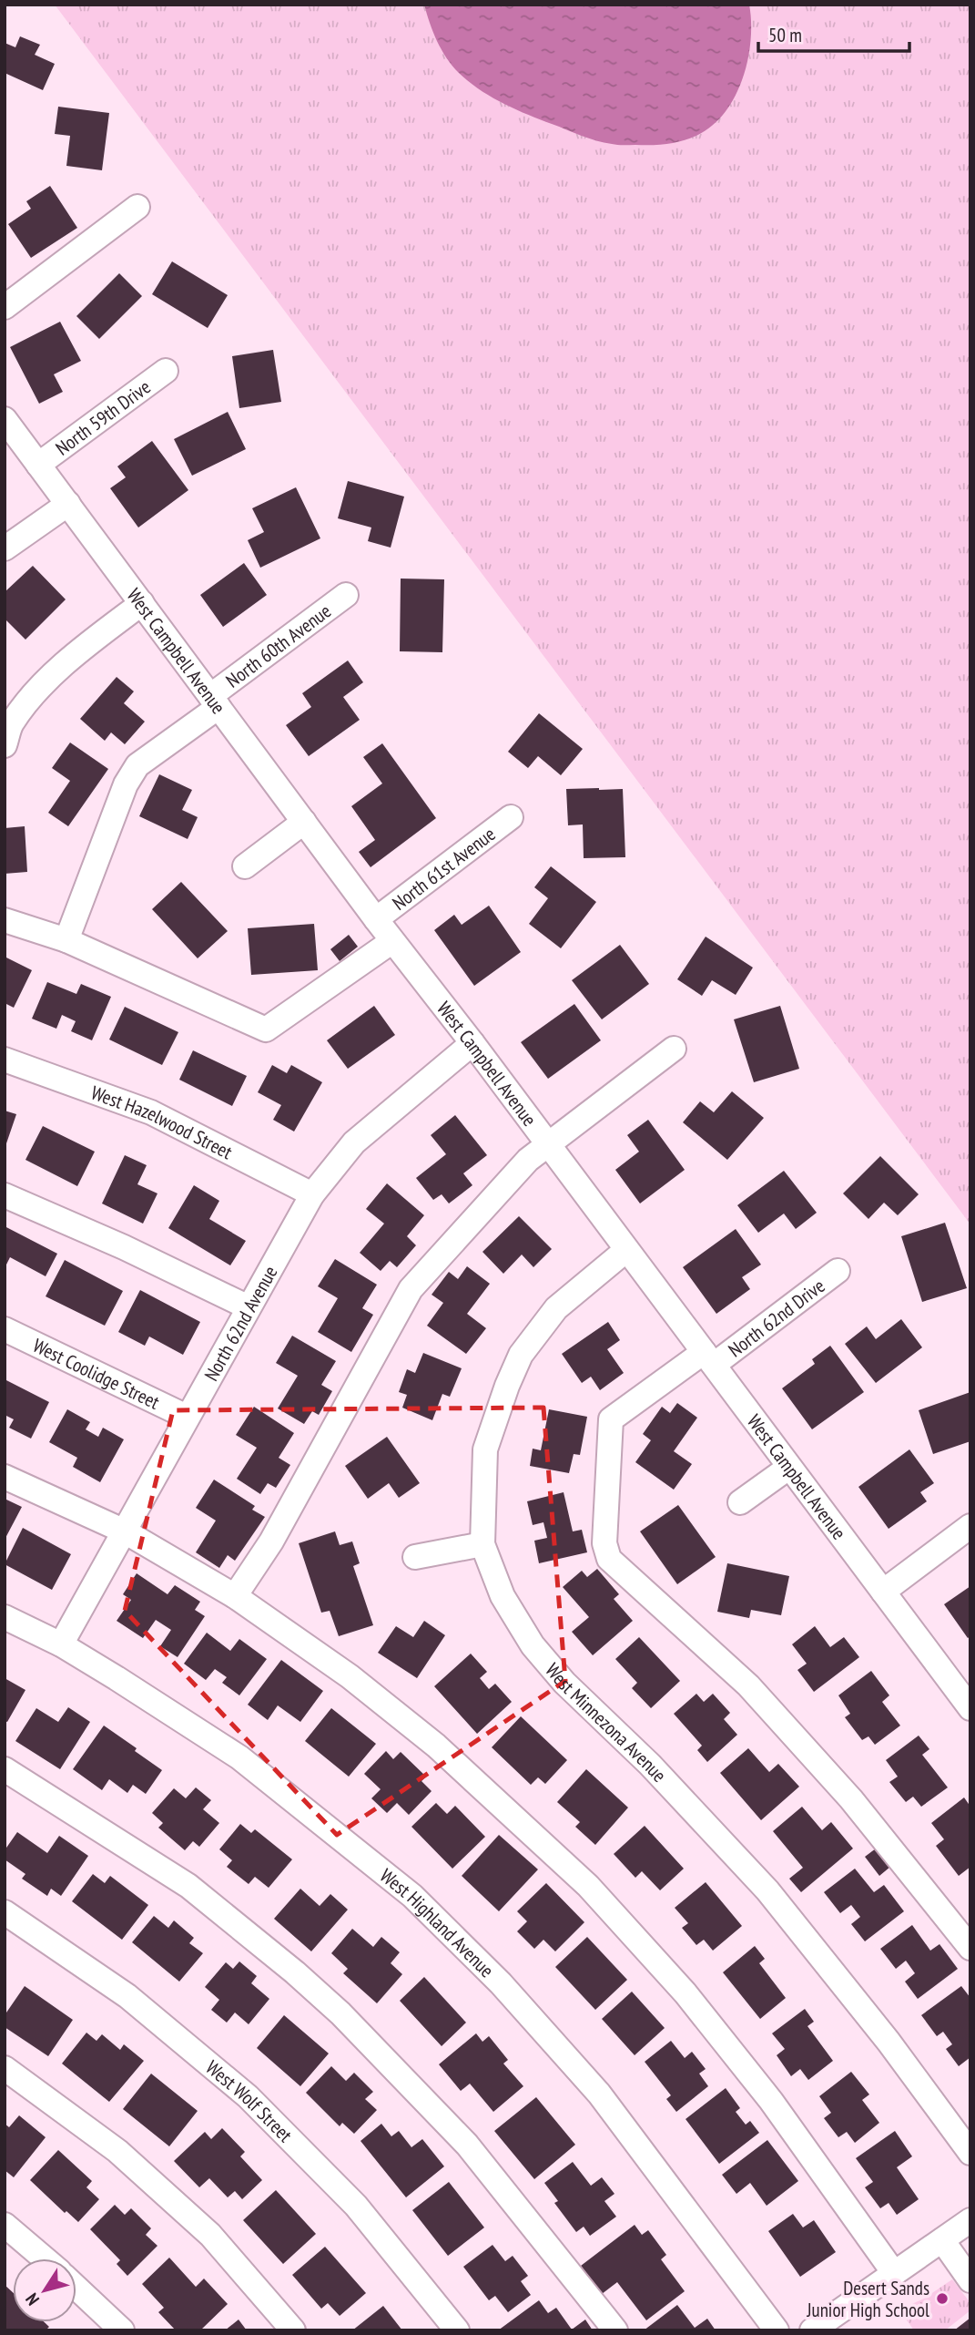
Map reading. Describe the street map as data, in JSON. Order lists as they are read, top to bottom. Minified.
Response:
{"streets":{"street":["North 59th Drive","North 60th Avenue","West Campbell Avenue","North 61st Avenue","West Hazelwood Street","North 62nd Drive","North 62nd Avenue","West Coolidge Street","West Minnezona Avenue","West Highland Avenue","West Wolf Street"]},"crossings":[["North 59th Drive","West Campbell Avenue"],["North 60th Avenue","West Campbell Avenue"],["West Campbell Avenue","North 61st Avenue"],["West Campbell Avenue","North 62nd Drive"],["West Campbell Avenue","North 62nd Avenue"],["West Campbell Avenue","West Minnezona Avenue"],["West Hazelwood Street","North 62nd Avenue"],["North 62nd Avenue","West Coolidge Street"],["North 62nd Avenue","West Highland Avenue"]],"places":["Desert Sands Junior High School"],"scale_bar":"50 m","north":"bottom left"}
